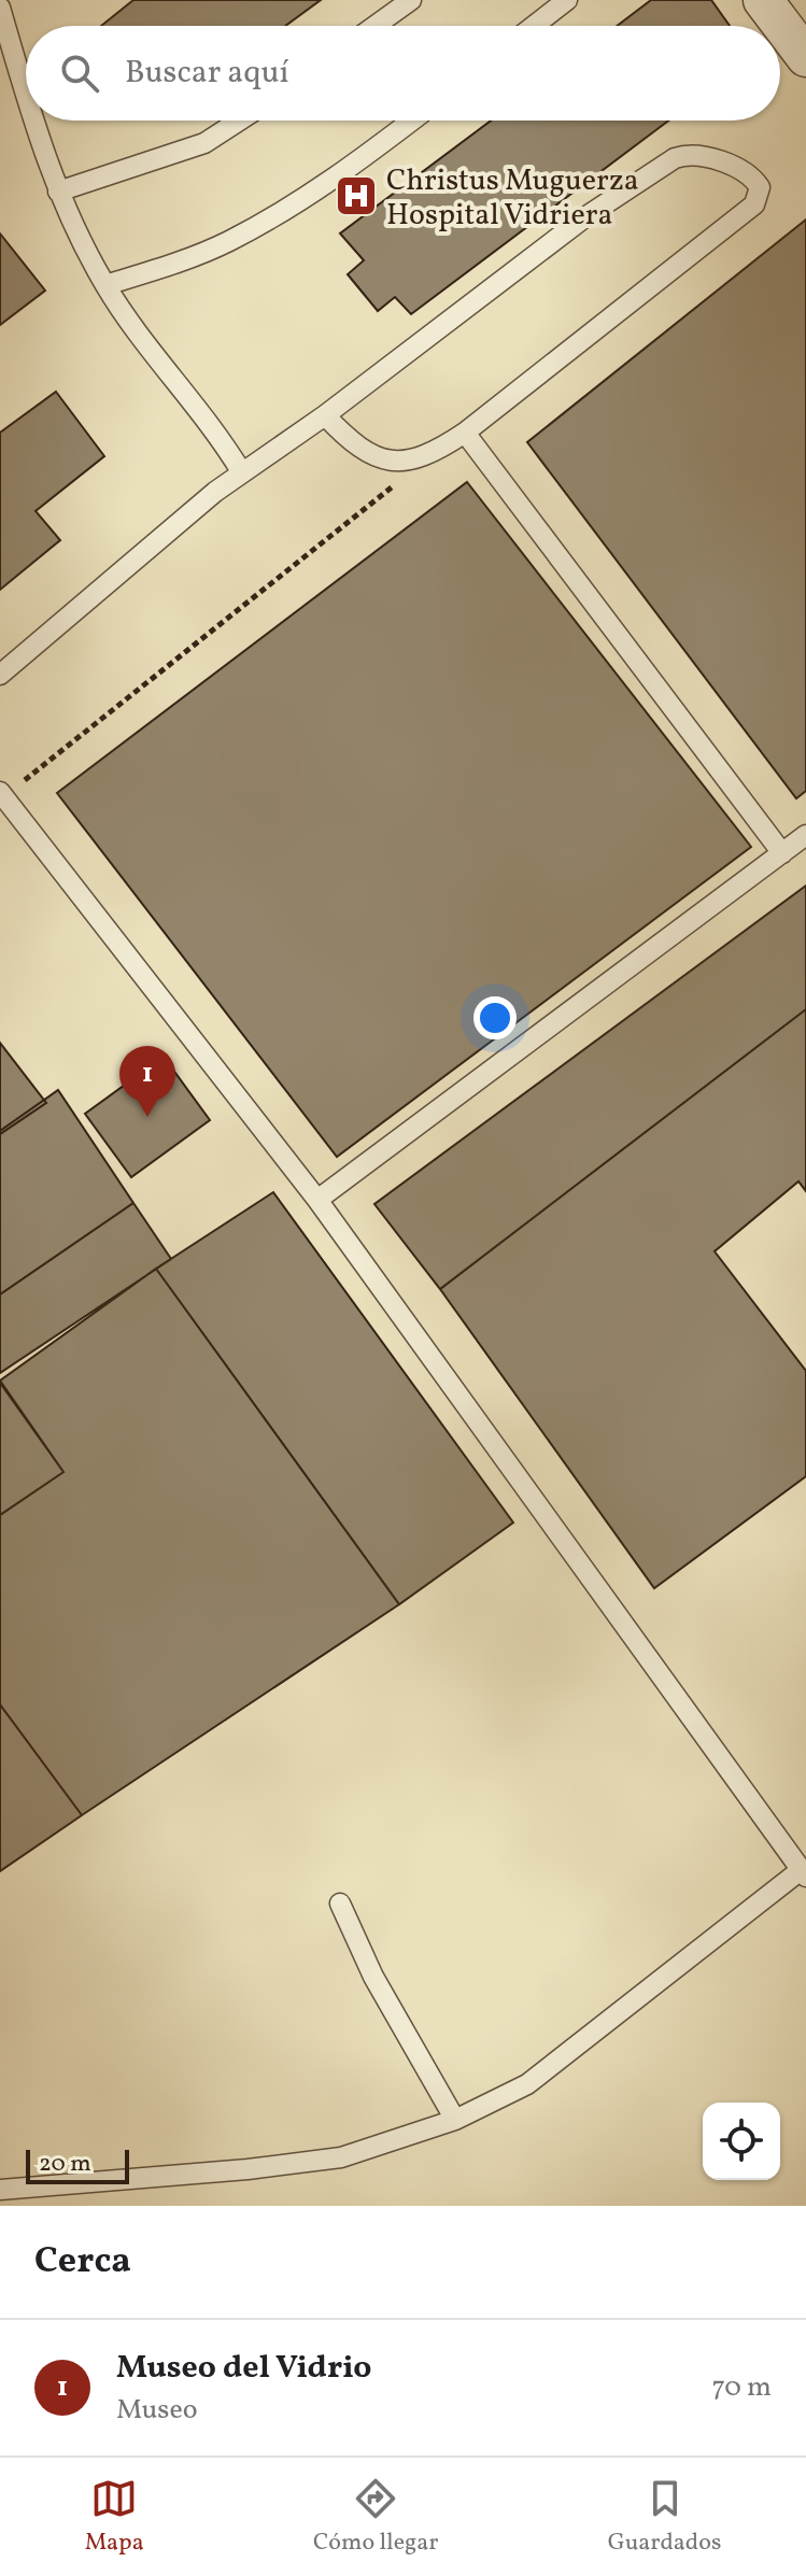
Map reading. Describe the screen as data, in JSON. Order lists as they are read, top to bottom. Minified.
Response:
{"places":{"hospital":["Christus Muguerza Hospital Vidriera"]},"scale_bar":"20 m","page":{"search":"Buscar aquí","pins":"1","scale":"20 m","heading":"Cerca","list":[{"mark":"1","name":"Museo del Vidrio","note":"Museo","value":"70 m"}],"nav":["Mapa","Cómo llegar","Guardados"]}}
